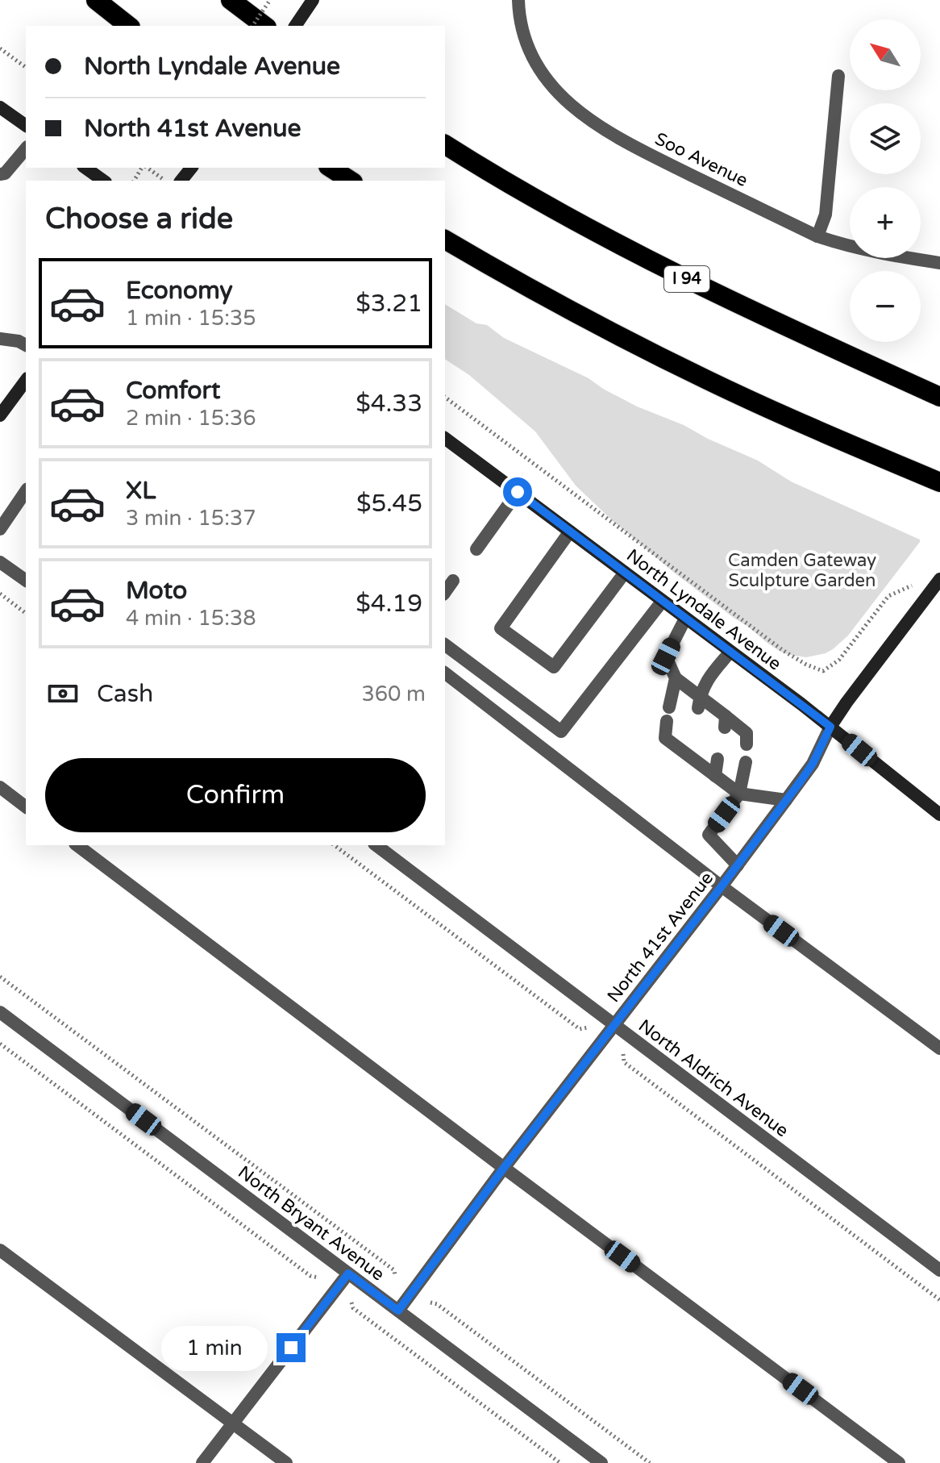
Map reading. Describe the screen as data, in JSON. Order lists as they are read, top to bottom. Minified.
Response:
{"streets":{"highway":["I 94"],"street":["Soo Avenue","North Lyndale Avenue","North 41st Avenue","North Aldrich Avenue","North Bryant Avenue"]},"crossings":[["North Lyndale Avenue","North 41st Avenue"],["North 41st Avenue","North Aldrich Avenue"],["North 41st Avenue","North Bryant Avenue"]],"parks":["Camden Gateway Sculpture Garden"],"north":"top left","page":{"map_buttons":["+","−"],"banner":["North Lyndale Avenue","North 41st Avenue"],"heading":"Choose a ride","list":[{"name":"Economy","note":"1 min · 15:35","value":"$3.21"},{"name":"Comfort","note":"2 min · 15:36","value":"$4.33"},{"name":"XL","note":"3 min · 15:37","value":"$5.45"},{"name":"Moto","note":"4 min · 15:38","value":"$4.19"}],"pay":["Cash","360 m"],"buttons":"Confirm","bubble":"1 min"}}
